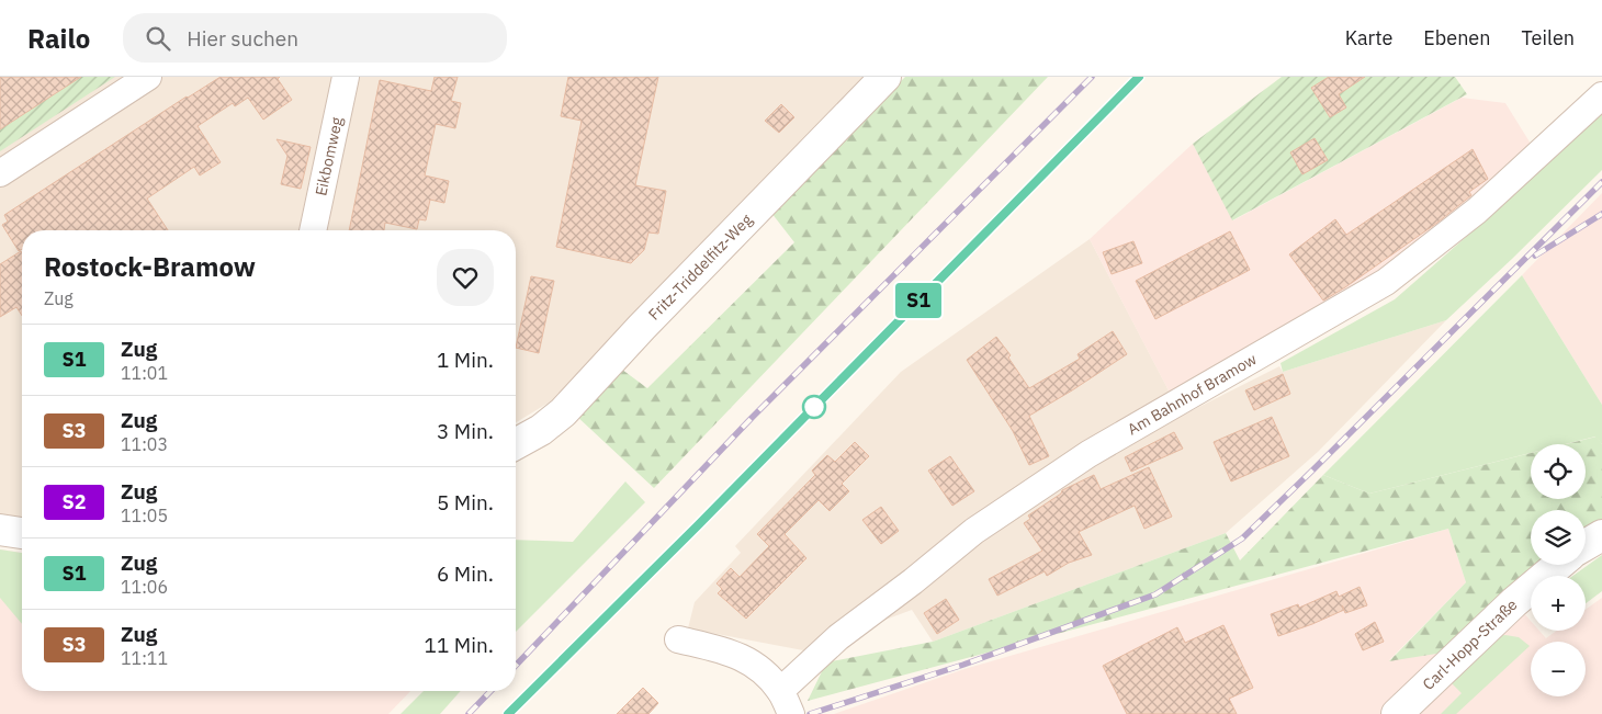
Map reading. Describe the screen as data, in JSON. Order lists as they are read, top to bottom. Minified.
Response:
{"streets":{"street":["Eikbomweg","Fritz-Triddelfitz-Weg","Am Bahnhof Bramow","Carl-Hopp-Straße"]},"page":{"header":"Railo","search":"Hier suchen","nav":["Karte","Ebenen","Teilen"],"on_map":"S1","heading":["Rostock-Bramow","Zug"],"list":[{"mark":"S1","name":"Zug","note":"11:01","value":"1 Min."},{"mark":"S3","name":"Zug","note":"11:03","value":"3 Min."},{"mark":"S2","name":"Zug","note":"11:05","value":"5 Min."},{"mark":"S1","name":"Zug","note":"11:06","value":"6 Min."},{"mark":"S3","name":"Zug","note":"11:11","value":"11 Min."}],"map_buttons":["+","−"]}}
